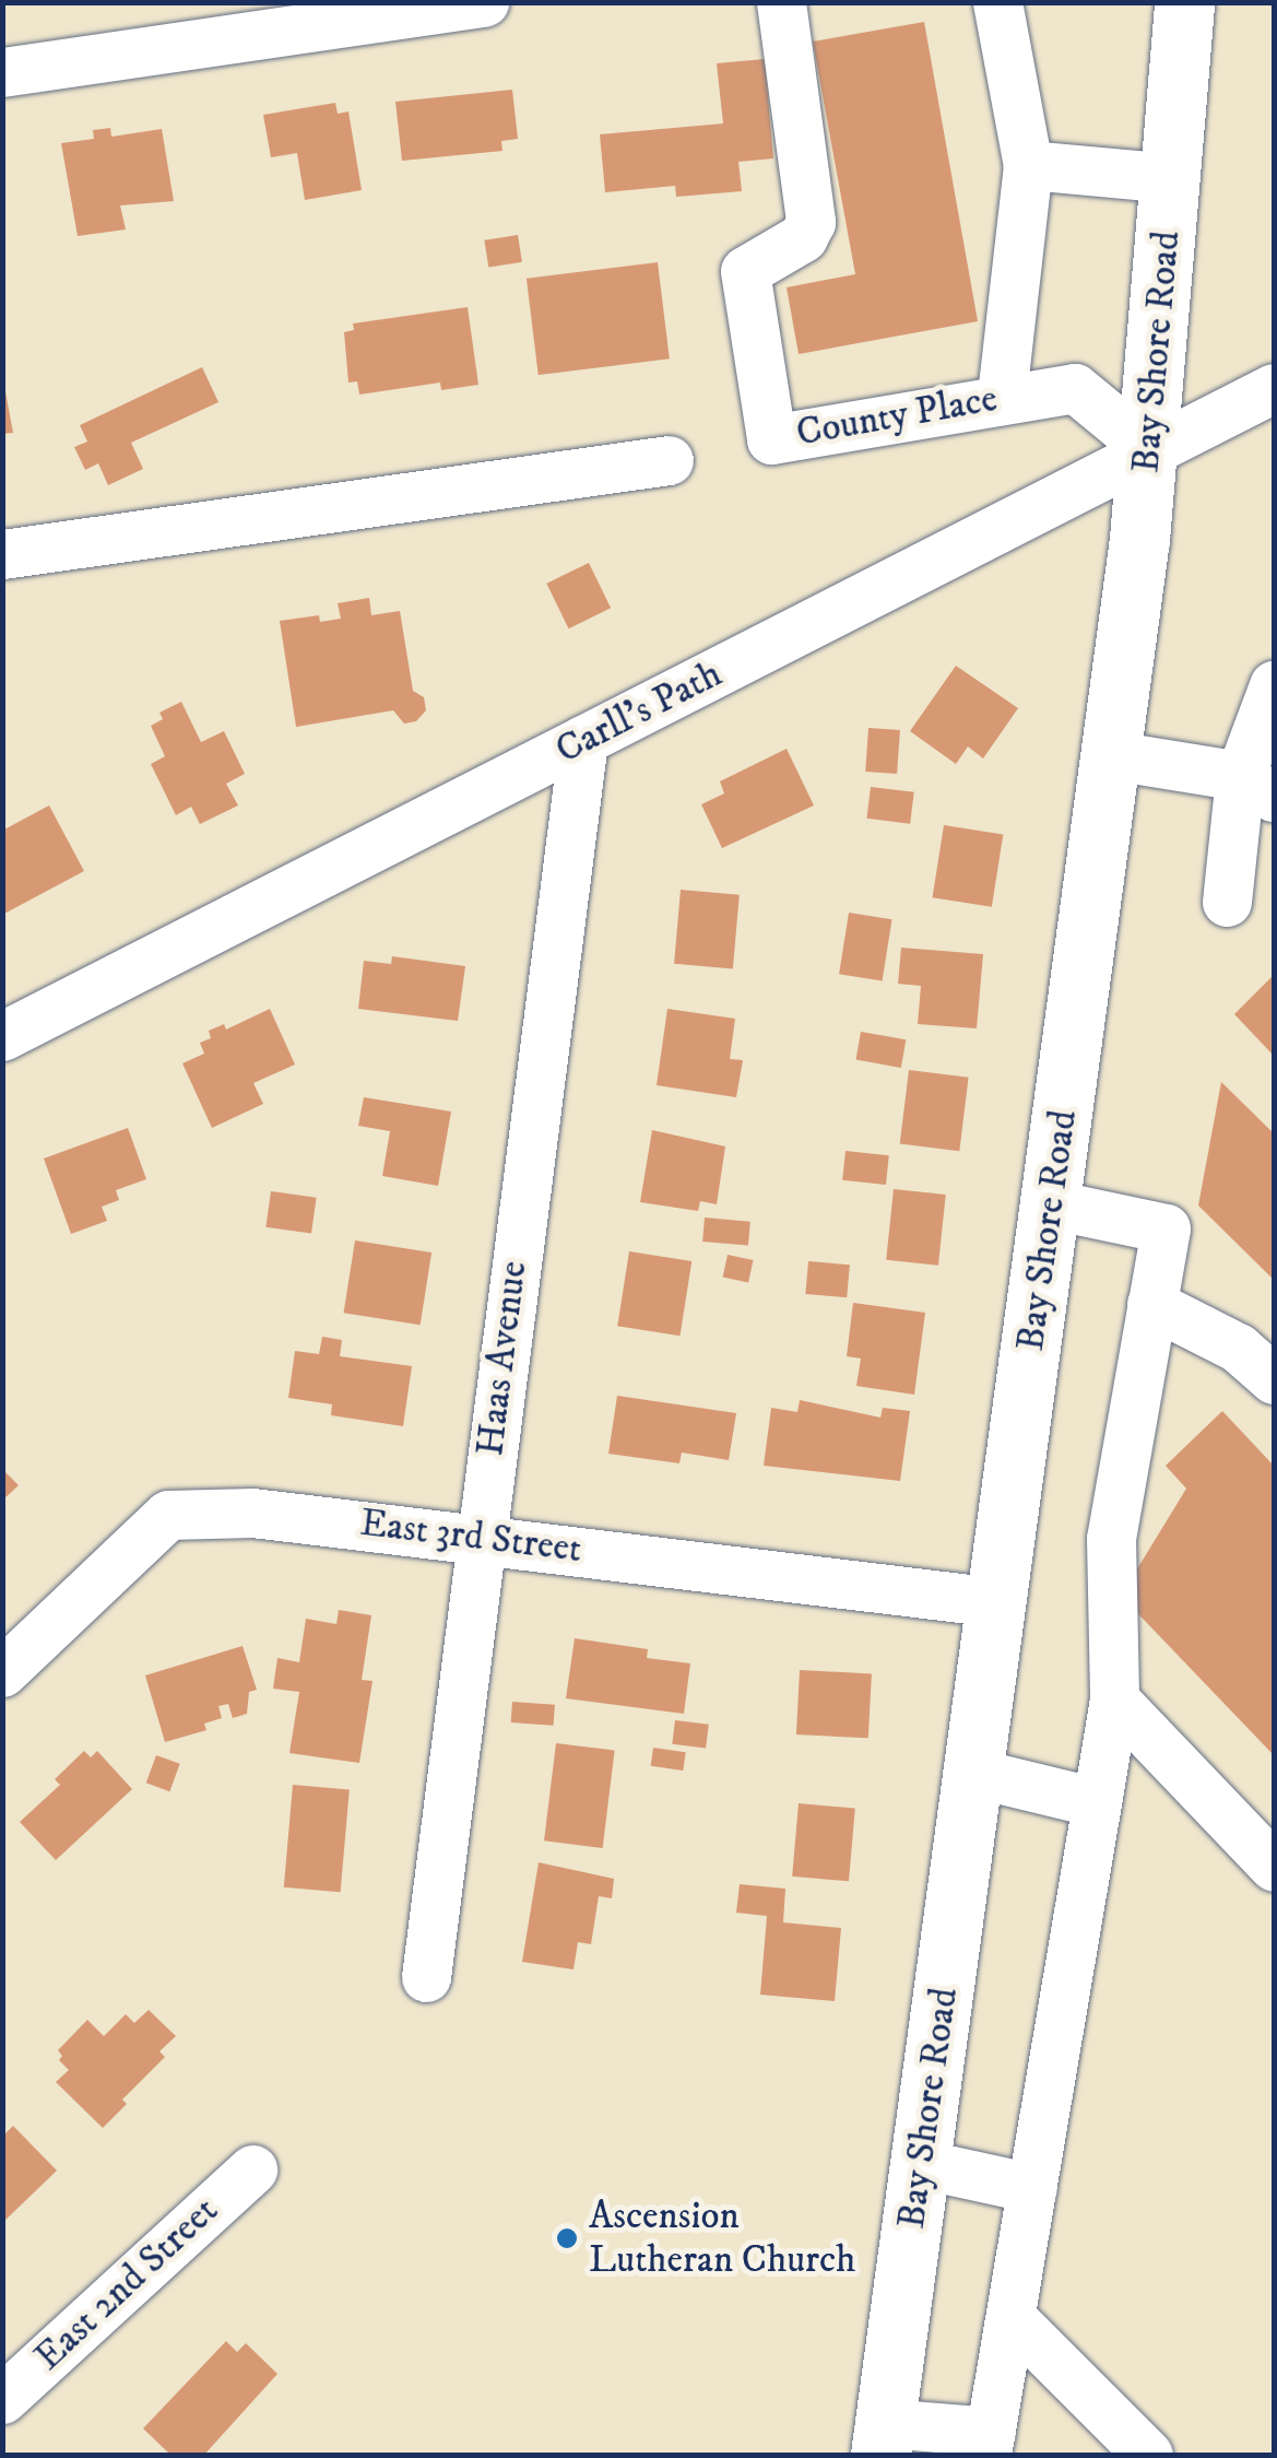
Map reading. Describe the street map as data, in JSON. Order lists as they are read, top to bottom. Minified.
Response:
{"streets":{"main road":["Bay Shore Road"],"street":["County Place","Carll's Path","Haas Avenue","East 3rd Street","East 2nd Street"]},"crossings":[["Bay Shore Road","County Place"],["Bay Shore Road","Carll's Path"],["Bay Shore Road","East 3rd Street"],["County Place","Carll's Path"],["Carll's Path","Haas Avenue"],["Haas Avenue","East 3rd Street"]],"places":["Ascension Lutheran Church"]}
